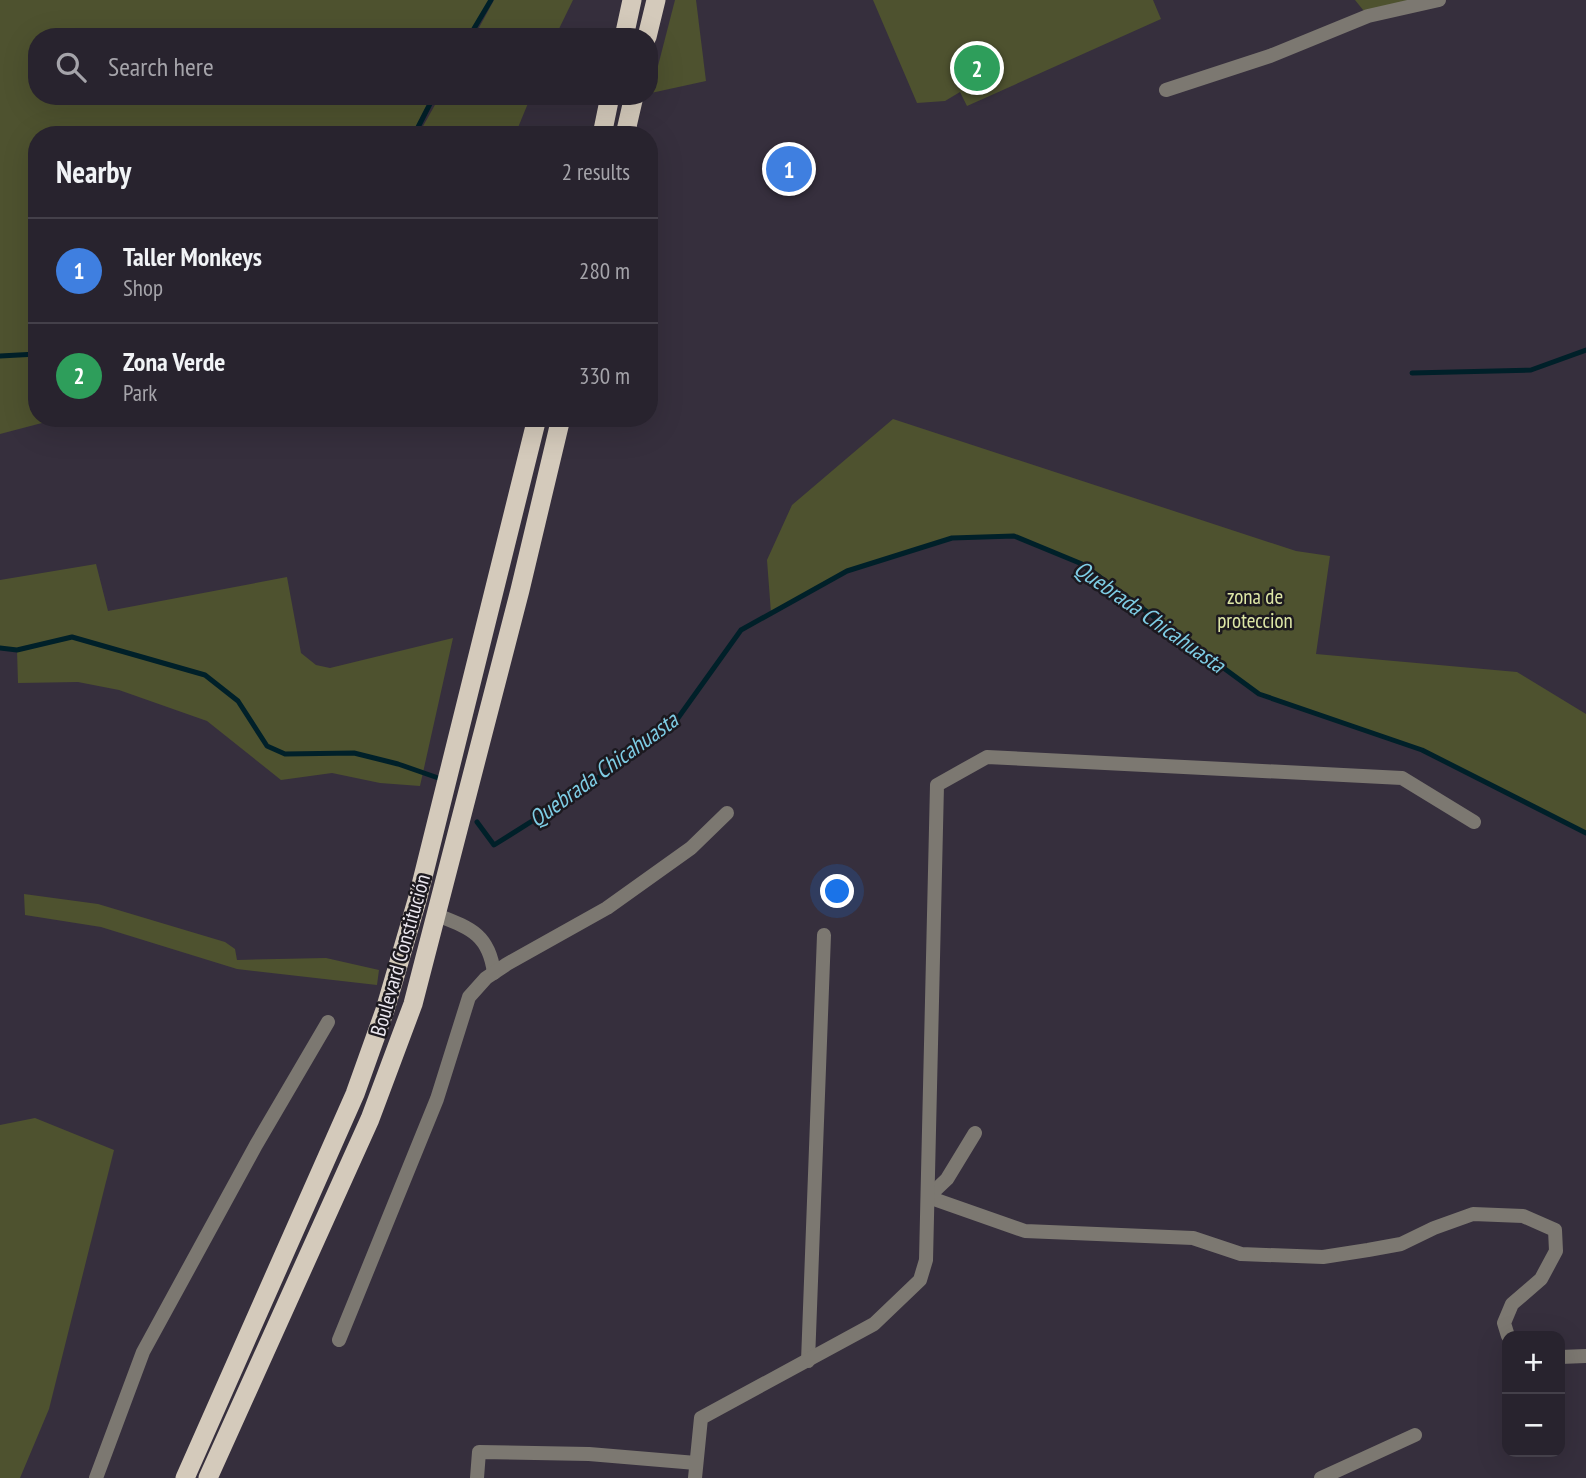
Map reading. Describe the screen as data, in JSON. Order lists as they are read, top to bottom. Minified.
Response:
{"streets":{"highway":["Boulevard Constitución"]},"water":["Quebrada Chicahuasta"],"parks":["zona de proteccion"],"page":{"search":"Search here","pins":["2","1"],"heading":["Nearby","2 results"],"list":[{"mark":"1","name":"Taller Monkeys","note":"Shop","value":"280 m"},{"mark":"2","name":"Zona Verde","note":"Park","value":"330 m"}],"map_buttons":["+","−"]}}
